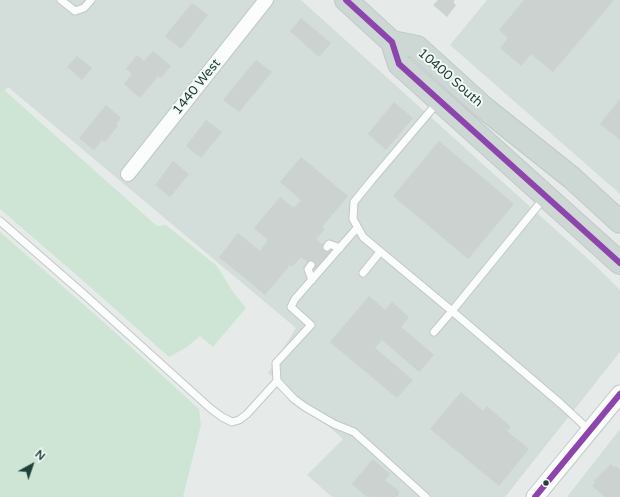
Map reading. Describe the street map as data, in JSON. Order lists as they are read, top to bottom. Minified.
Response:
{"streets":{"main road":["10400 South"],"street":["1440 West"]},"north":"top right"}
